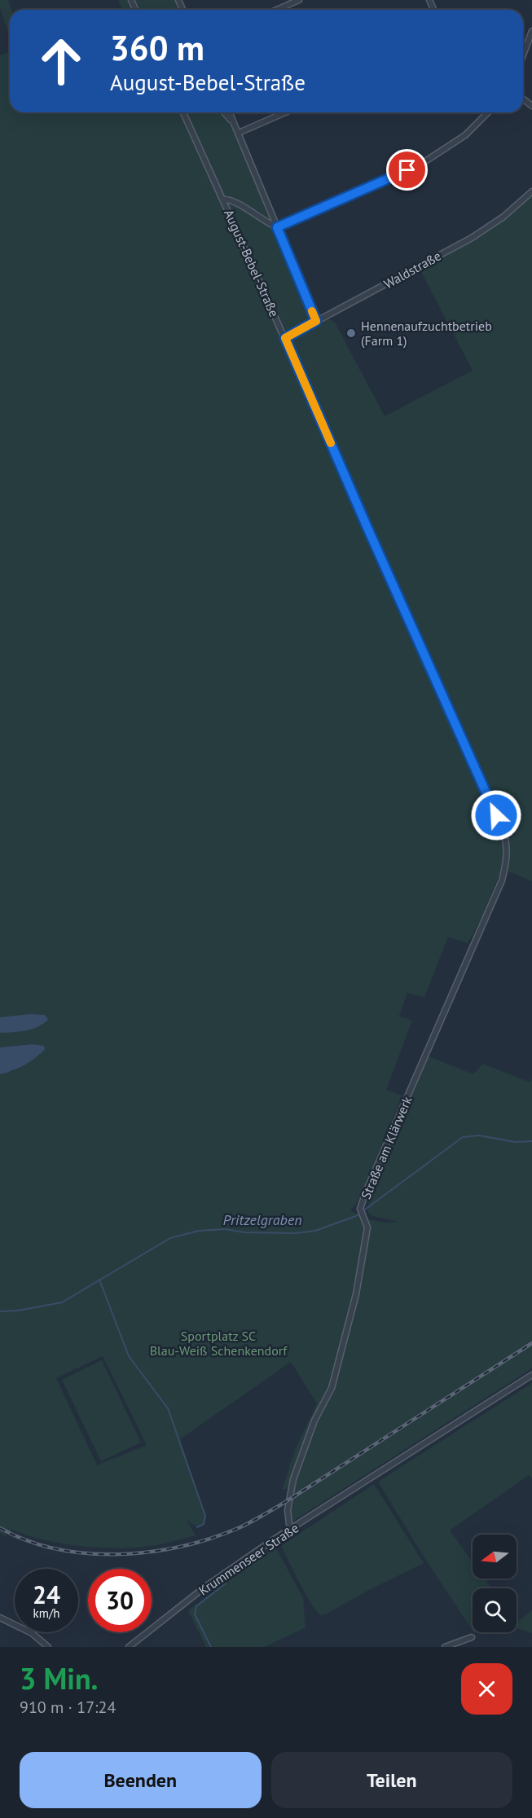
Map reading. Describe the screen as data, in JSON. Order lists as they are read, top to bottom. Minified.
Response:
{"streets":{"street":["August-Bebel-Straße","Waldstraße","Straße am Klärwerk","Krummenseer Straße"]},"crossings":[["August-Bebel-Straße","Waldstraße"],["August-Bebel-Straße","Straße am Klärwerk"],["Straße am Klärwerk","Krummenseer Straße"]],"water":["Pritzelgraben"],"parks":["Sportplatz SC Blau-Weiß Schenkendorf"],"places":["Hennenaufzuchtbetrieb (Farm 1)"],"north":"left","page":{"turn":["360 m","August-Bebel-Straße"],"speed":"24 km/h","limit":"30","heading":["3 Min.","910 m · 17:24"],"buttons":["Beenden","Teilen"]}}
